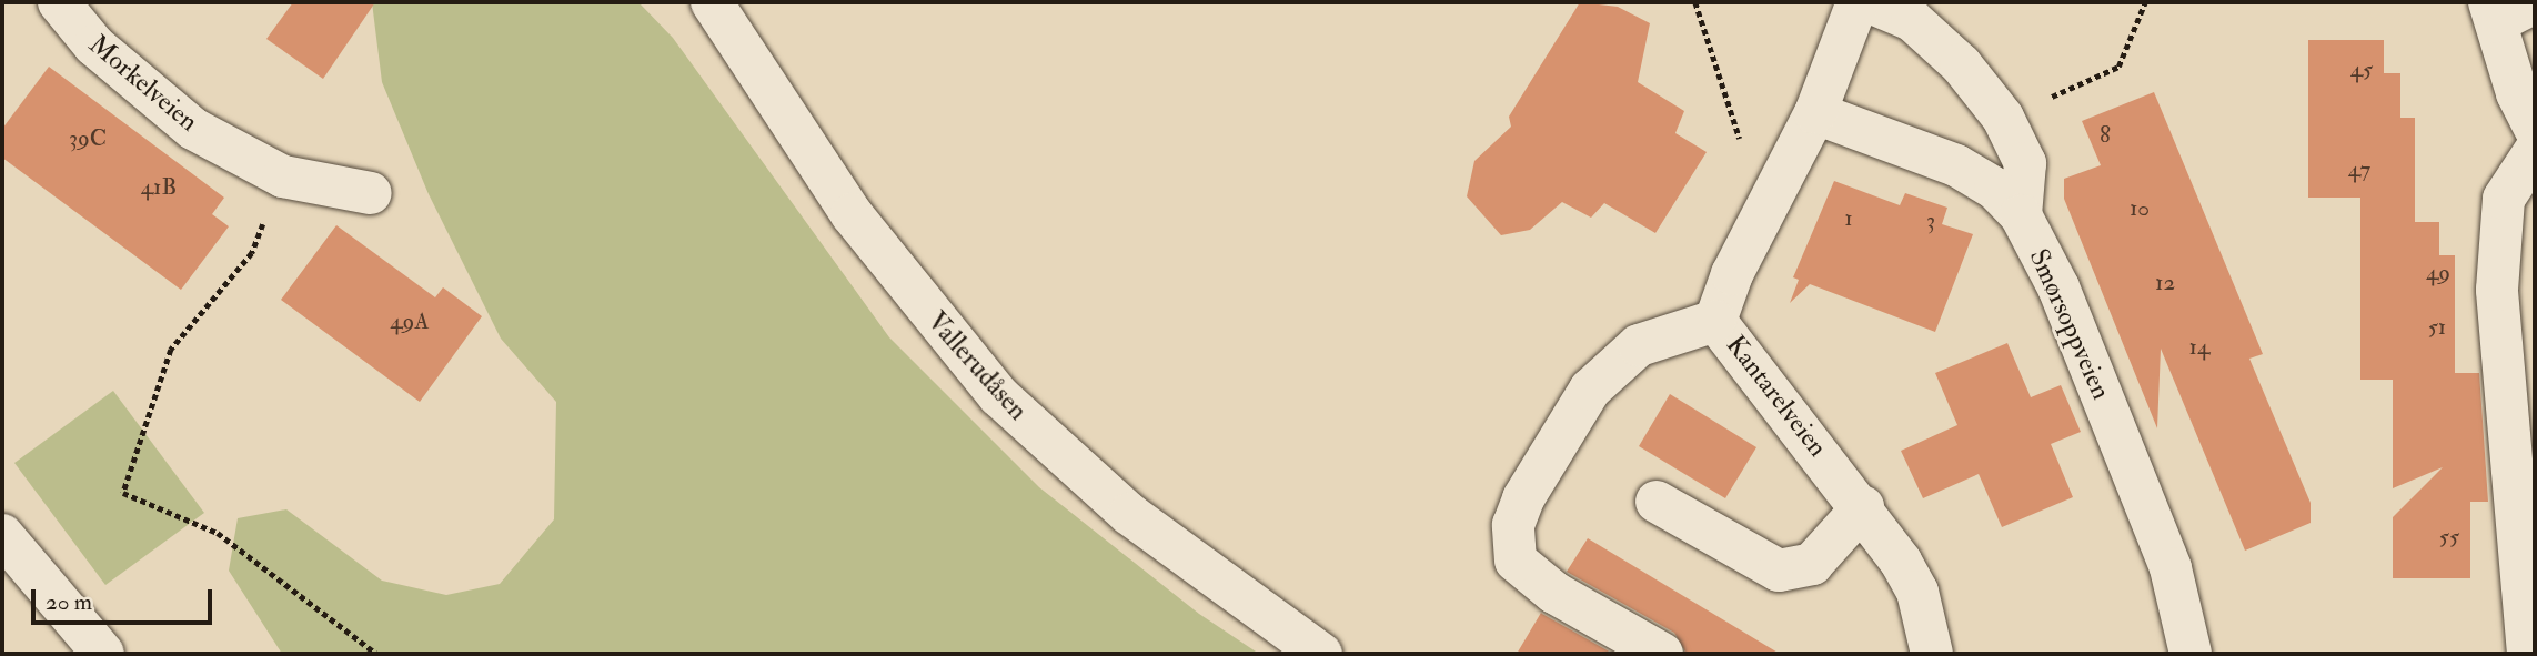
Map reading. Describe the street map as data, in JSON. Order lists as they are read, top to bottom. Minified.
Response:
{"streets":{"street":["Morkelveien","Smørsoppveien","Vallerudåsen","Kantarelveien"]},"crossings":[["Smørsoppveien","Kantarelveien"]],"house_numbers":["45","8","39C","47","41B","10","1","3","49","12","49A","51","14","55"],"scale_bar":"20 m"}
